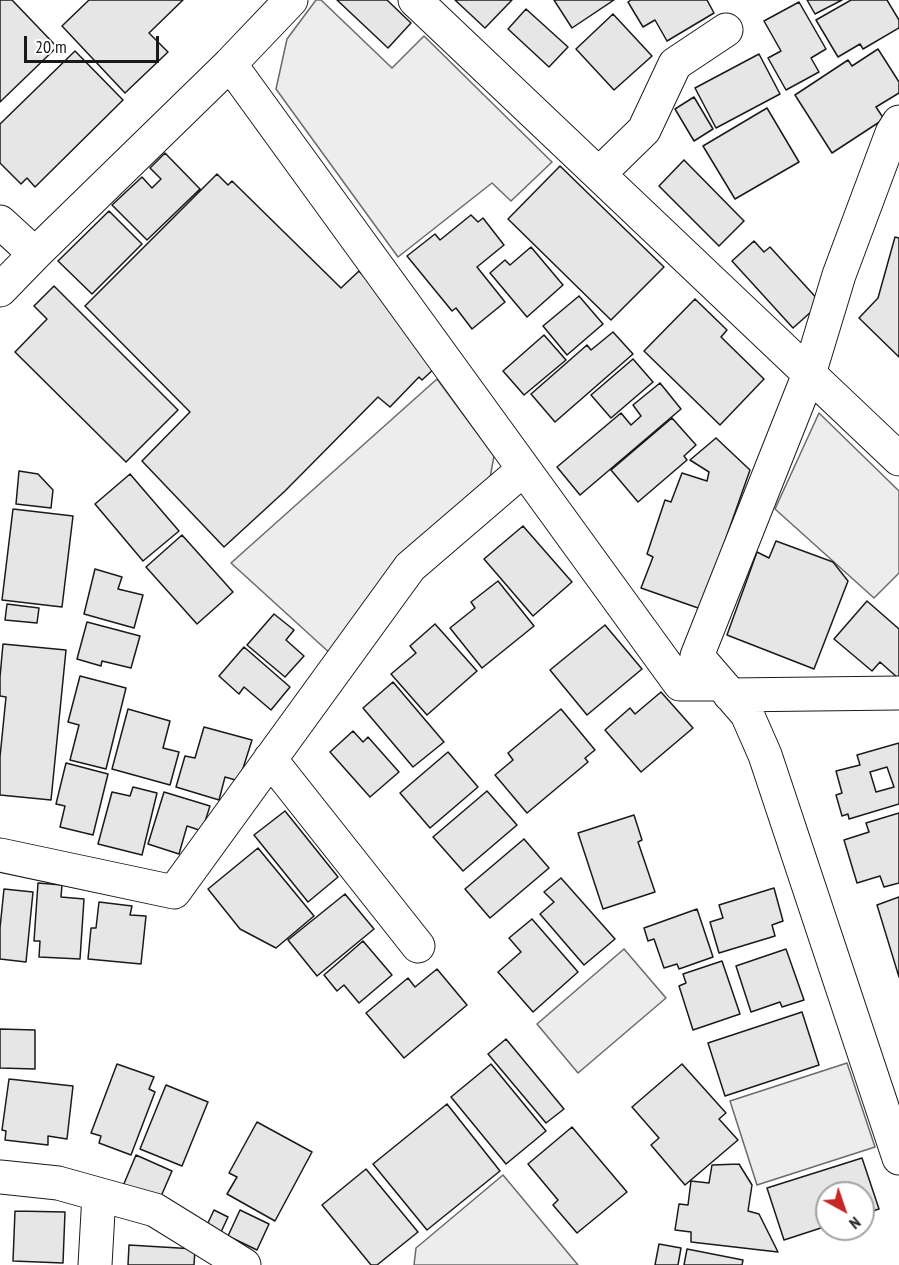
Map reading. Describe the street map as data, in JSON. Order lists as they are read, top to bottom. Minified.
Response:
{"scale_bar":"20 m","north":"bottom right"}
